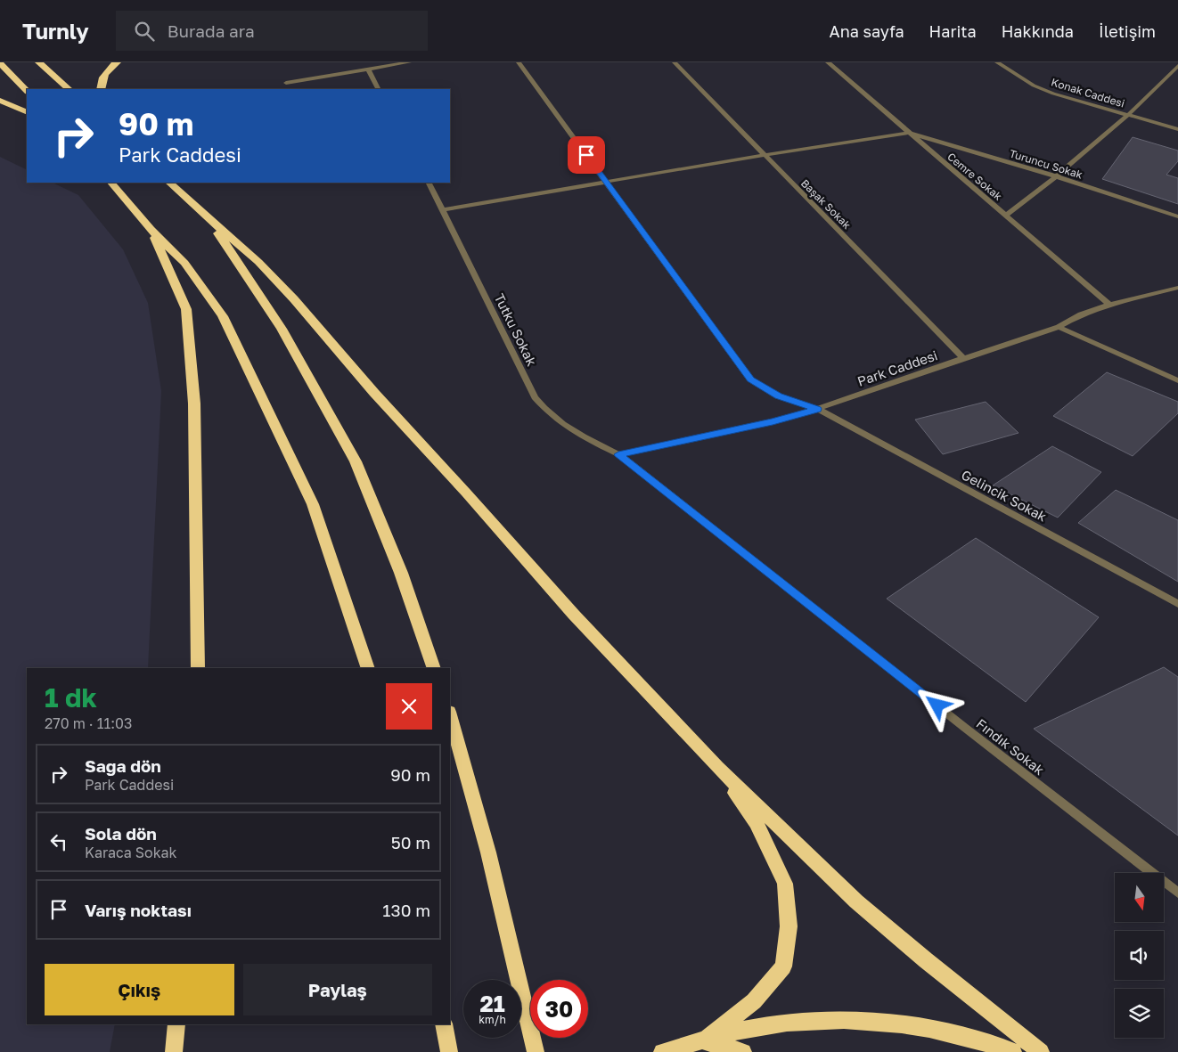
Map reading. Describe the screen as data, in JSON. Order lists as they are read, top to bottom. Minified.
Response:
{"streets":{"street":["Konak Caddesi","Turuncu Sokak","Cemre Sokak","Başak Sokak","Tutku Sokak","Park Caddesi","Gelincik Sokak","Fındık Sokak"]},"crossings":[["Turuncu Sokak","Cemre Sokak"],["Cemre Sokak","Park Caddesi"],["Başak Sokak","Park Caddesi"],["Tutku Sokak","Park Caddesi"],["Tutku Sokak","Fındık Sokak"],["Park Caddesi","Gelincik Sokak"],["Park Caddesi","Fındık Sokak"]],"north":"bottom","page":{"header":"Turnly","search":"Burada ara","nav":["Ana sayfa","Harita","Hakkında","İletişim"],"turn":["90 m","Park Caddesi"],"heading":["1 dk","270 m · 11:03"],"list":[{"name":"Sağa dön","note":"Park Caddesi","value":"90 m"},{"name":"Sola dön","note":"Karaca Sokak","value":"50 m"},{"name":"Varış noktası","value":"130 m"}],"buttons":["Çıkış","Paylaş"],"speed":"21 km/h","limit":"30"}}
